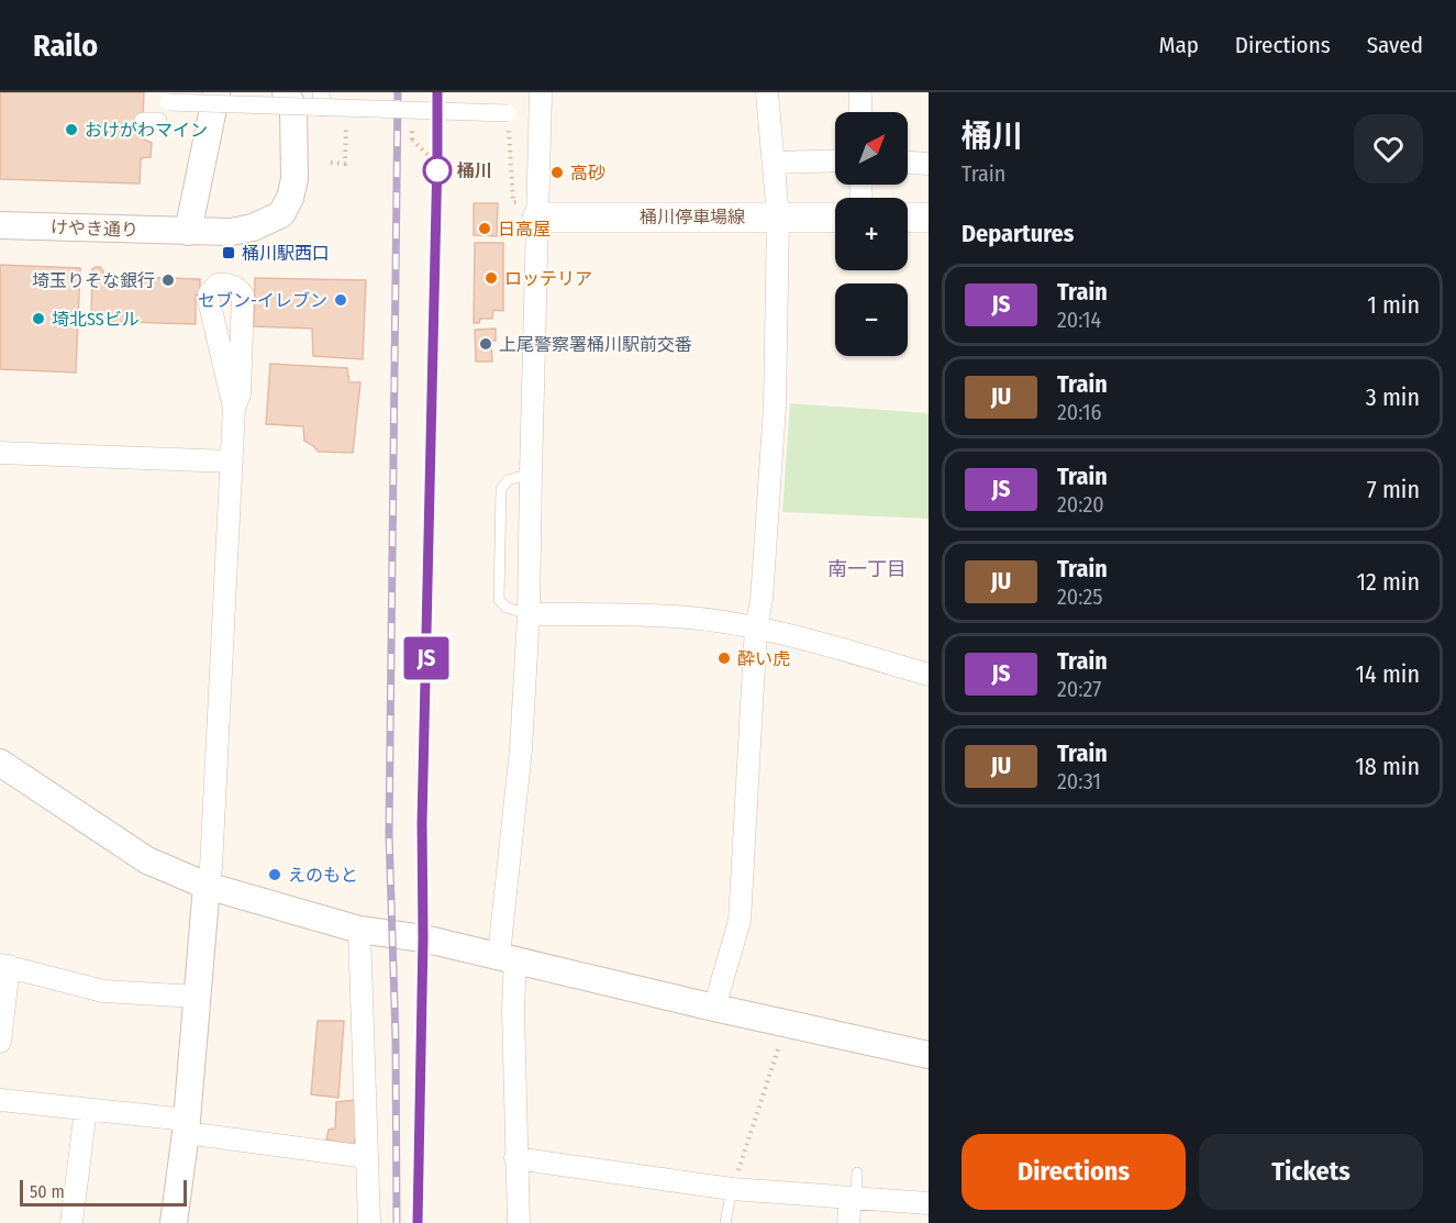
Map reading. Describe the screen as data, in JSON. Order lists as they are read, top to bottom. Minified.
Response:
{"streets":{"main road":["桶川停車場線"],"street":["けやき通り"]},"districts":["南一丁目"],"places":{"other":["おけがわマイン","桶川","高砂","日高屋","ロッテリア","埼玉りそな銀行","セブン-イレブン","埼北SSビル","上尾警察署桶川駅前交番","酔い虎","えのもと"],"transit":["桶川駅西口"]},"scale_bar":"50 m","north":"top right","page":{"header":"Railo","nav":["Map","Directions","Saved"],"on_map":"JS","heading":[["桶川","Train"],"Departures"],"map_buttons":["+","−"],"list":[{"mark":"JS","name":"Train","note":"20:14","value":"1 min"},{"mark":"JU","name":"Train","note":"20:16","value":"3 min"},{"mark":"JS","name":"Train","note":"20:20","value":"7 min"},{"mark":"JU","name":"Train","note":"20:25","value":"12 min"},{"mark":"JS","name":"Train","note":"20:27","value":"14 min"},{"mark":"JU","name":"Train","note":"20:31","value":"18 min"}],"buttons":["Directions","Tickets"],"scale":"50 m"}}
